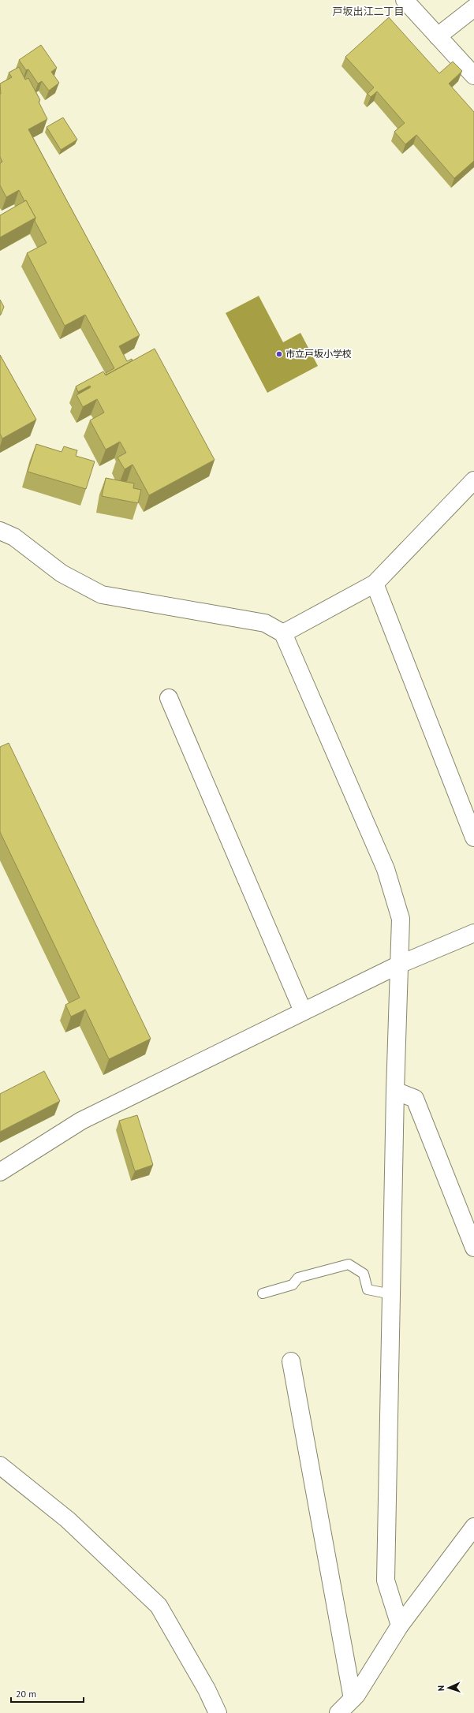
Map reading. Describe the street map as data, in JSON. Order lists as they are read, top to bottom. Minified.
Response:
{"districts":["戸坂出江二丁目"],"places":["市立戸坂小学校"],"scale_bar":"20 m","north":"left"}
